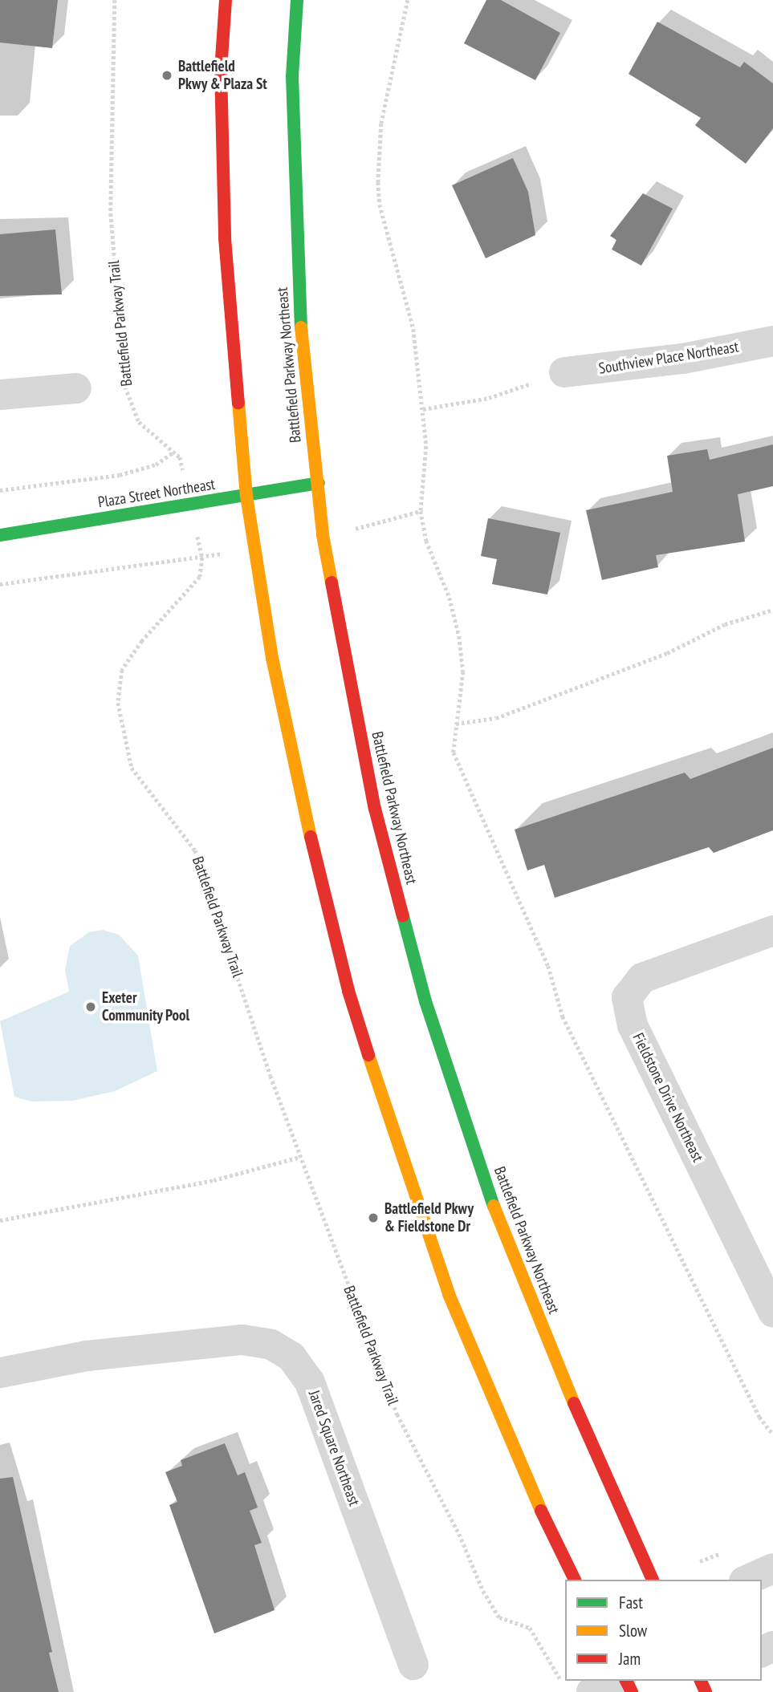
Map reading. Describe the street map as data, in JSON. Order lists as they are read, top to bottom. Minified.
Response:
{"streets":{"main road":["Battlefield Parkway Northeast","Plaza Street Northeast"],"street":["Southview Place Northeast","Fieldstone Drive Northeast","Jared Square Northeast"],"path":["Battlefield Parkway Trail"]},"crossings":[["Battlefield Parkway Trail","Plaza Street Northeast"],["Battlefield Parkway Northeast","Plaza Street Northeast"]],"places":["Battlefield Pkwy & Plaza St","Exeter Community Pool","Battlefield Pkwy & Fieldstone Dr"],"legend":["Fast","Slow","Jam"]}
